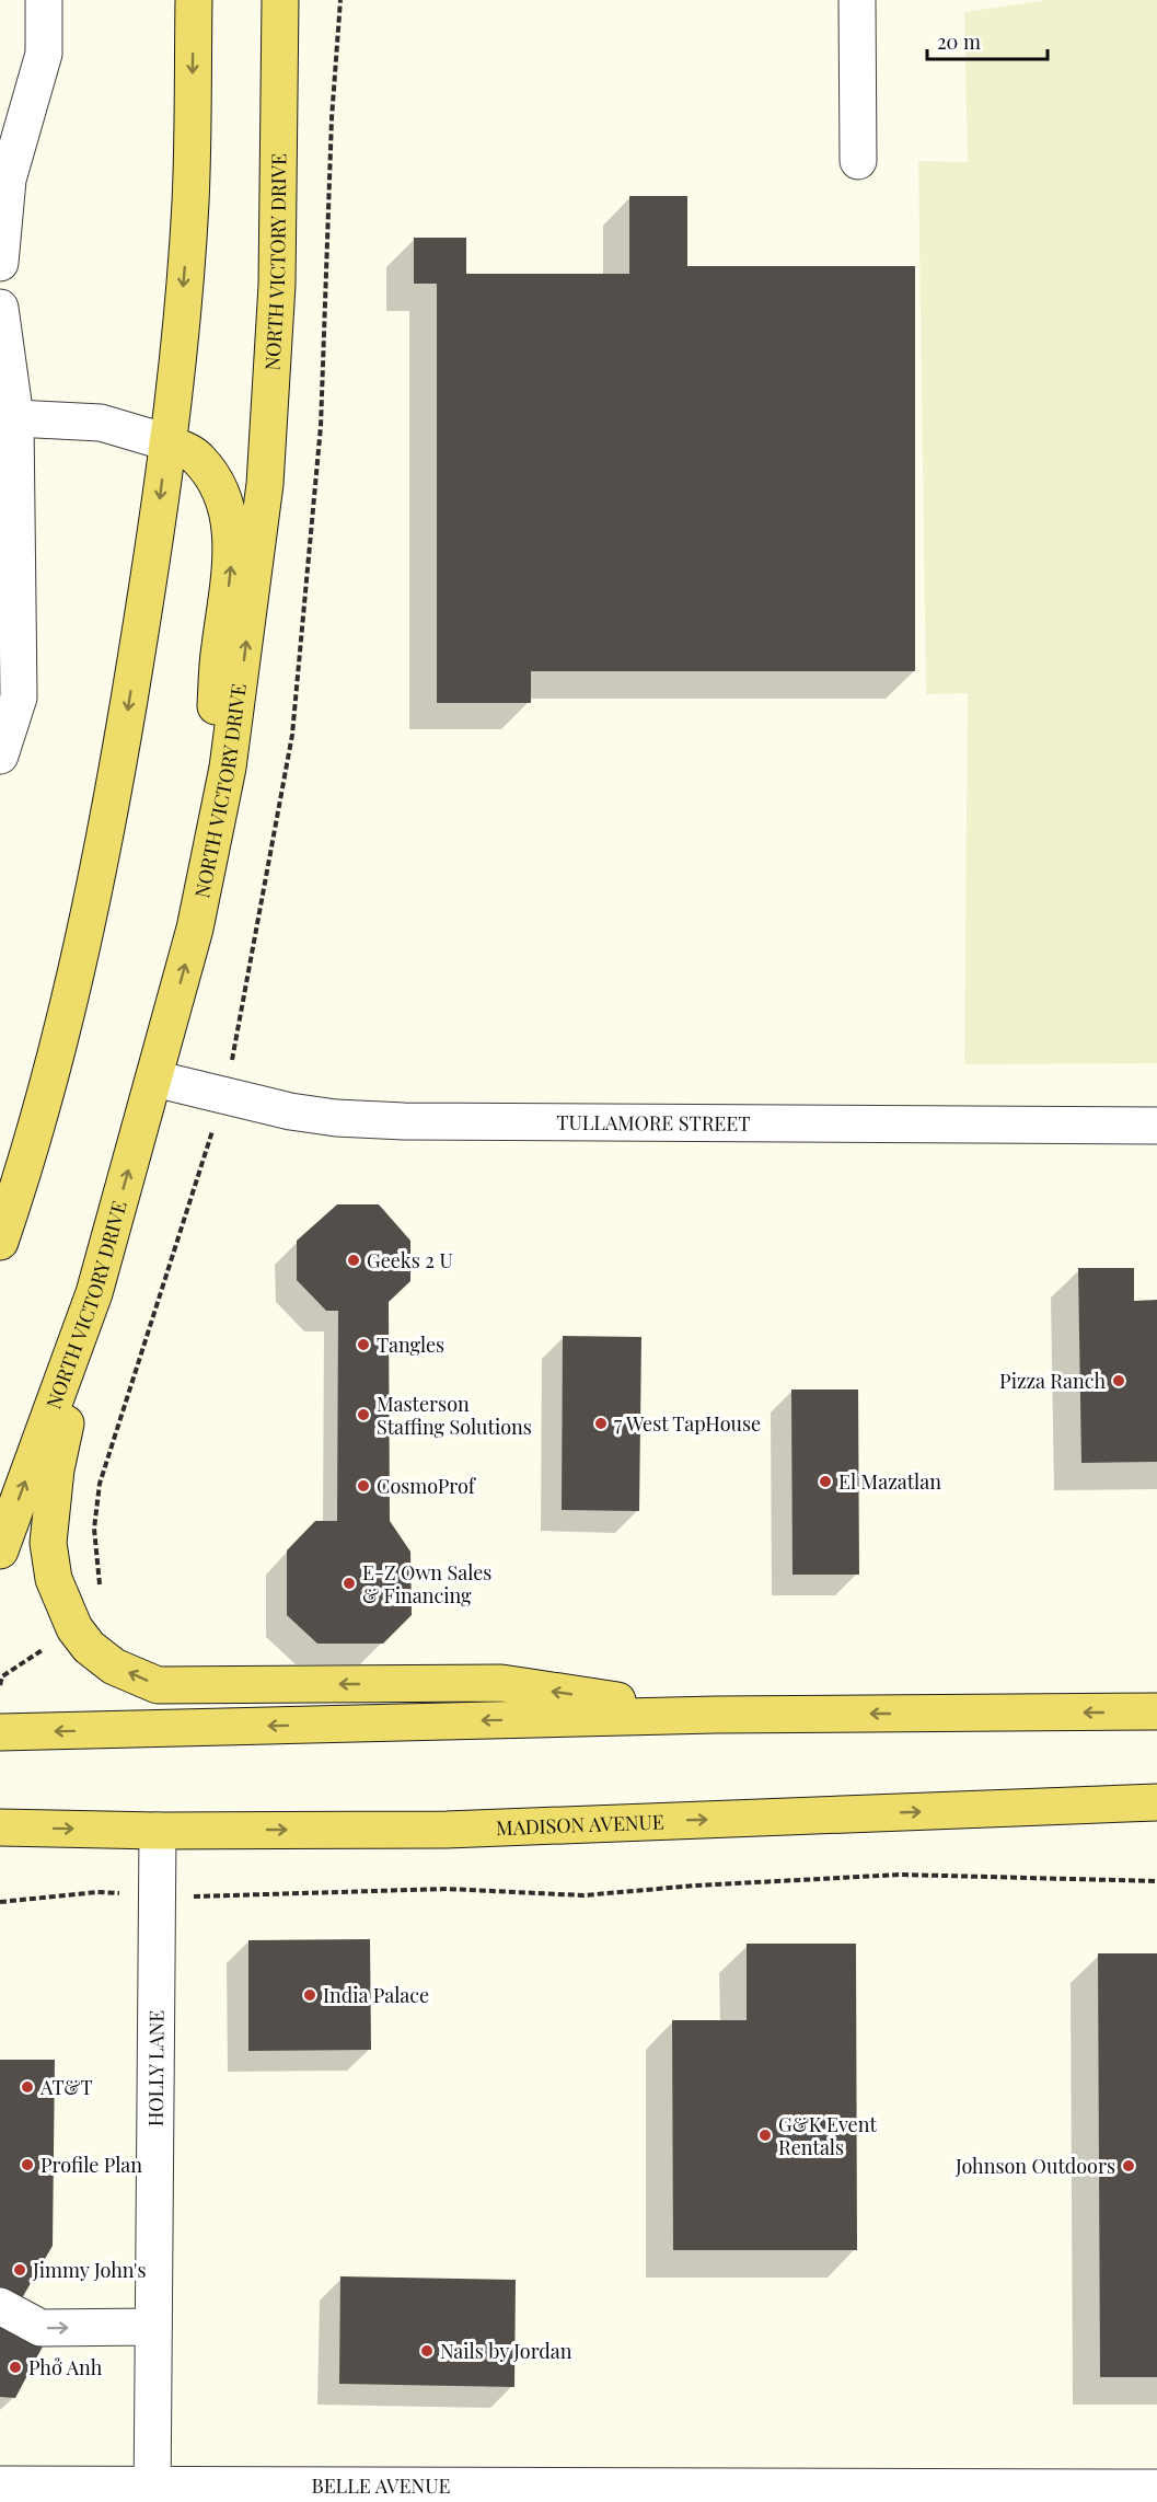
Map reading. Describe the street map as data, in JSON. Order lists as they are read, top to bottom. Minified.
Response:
{"streets":{"main road":["NORTH VICTORY DRIVE","MADISON AVENUE"],"street":["TULLAMORE STREET","HOLLY LANE","BELLE AVENUE"]},"crossings":[["NORTH VICTORY DRIVE","TULLAMORE STREET"],["MADISON AVENUE","HOLLY LANE"],["HOLLY LANE","BELLE AVENUE"]],"places":["Geeks 2 U","Tangles","Pizza Ranch","Masterson Staffing Solutions","7 West TapHouse","El Mazatlan","CosmoProf","E-Z Own Sales & Financing","India Palace","AT&T","G&K Event Rentals","Profile Plan","Johnson Outdoors","Jimmy John's","Nails by Jordan","Phở Anh"],"scale_bar":"20 m"}
